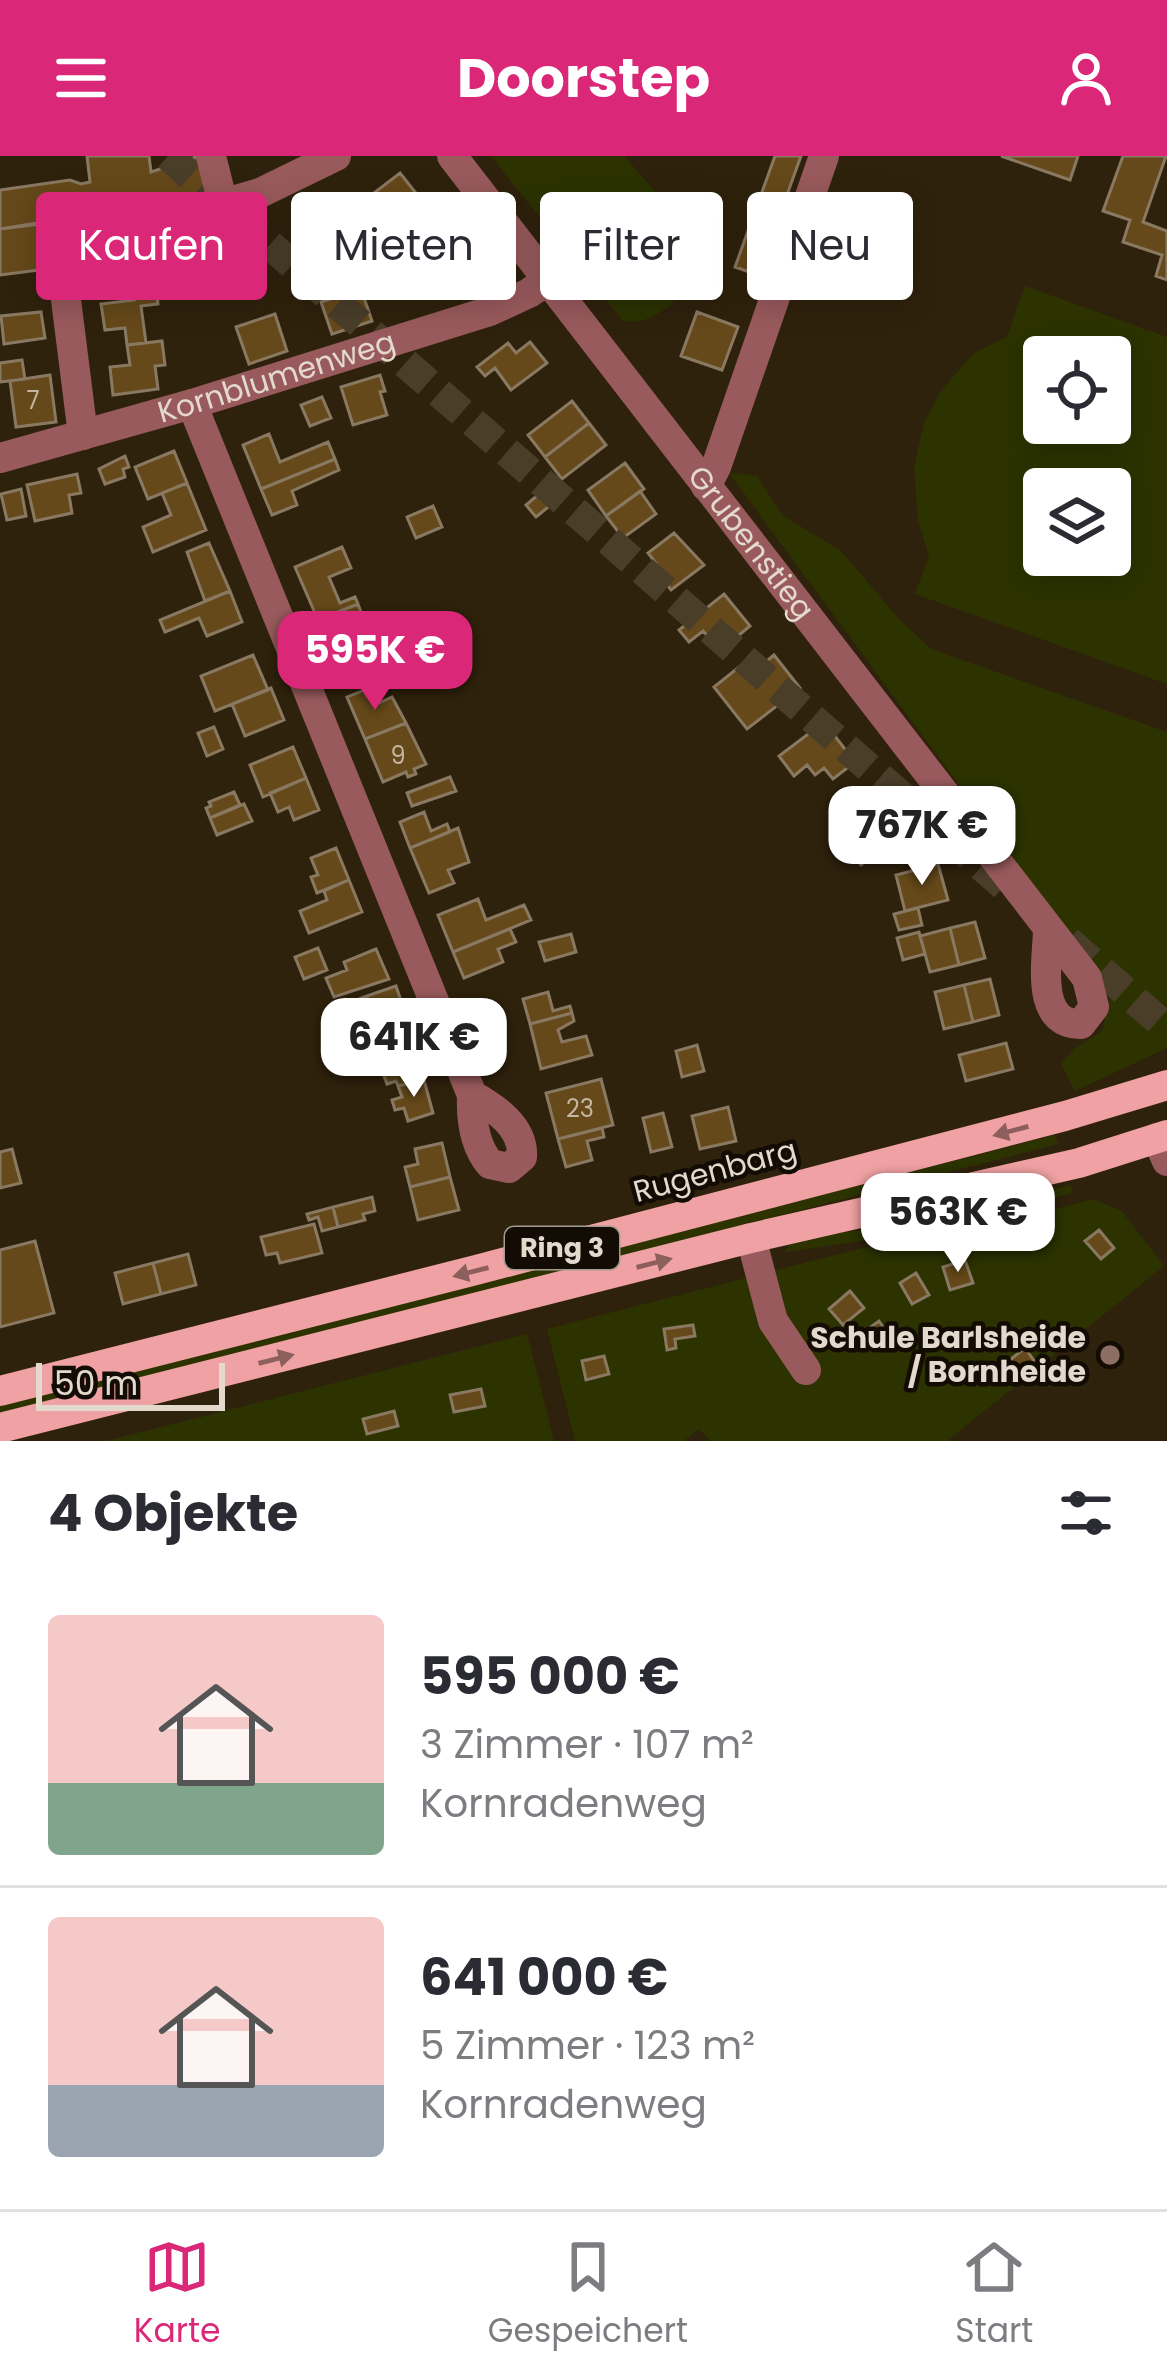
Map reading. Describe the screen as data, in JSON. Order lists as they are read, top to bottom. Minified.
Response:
{"streets":{"main road":["Rugenbarg","Ring 3"],"street":["Kornblumenweg","Grubenstieg"]},"places":["Schule Barlsheide / Bornheide"],"house_numbers":["7","9","23"],"scale_bar":"50 m","page":{"header":"Doorstep","chip":["Kaufen","Mieten","Filter","Neu"],"price":["595K €","767K €","641K €","563K €"],"scale":"50 m","heading":"4 Objekte","list":[{"name":"595 000 €","note":"3 Zimmer · 107 m² · Kornradenweg"},{"name":"641 000 €","note":"5 Zimmer · 123 m² · Kornradenweg"}],"tabs":["Karte","Gespeichert","Start"]}}
